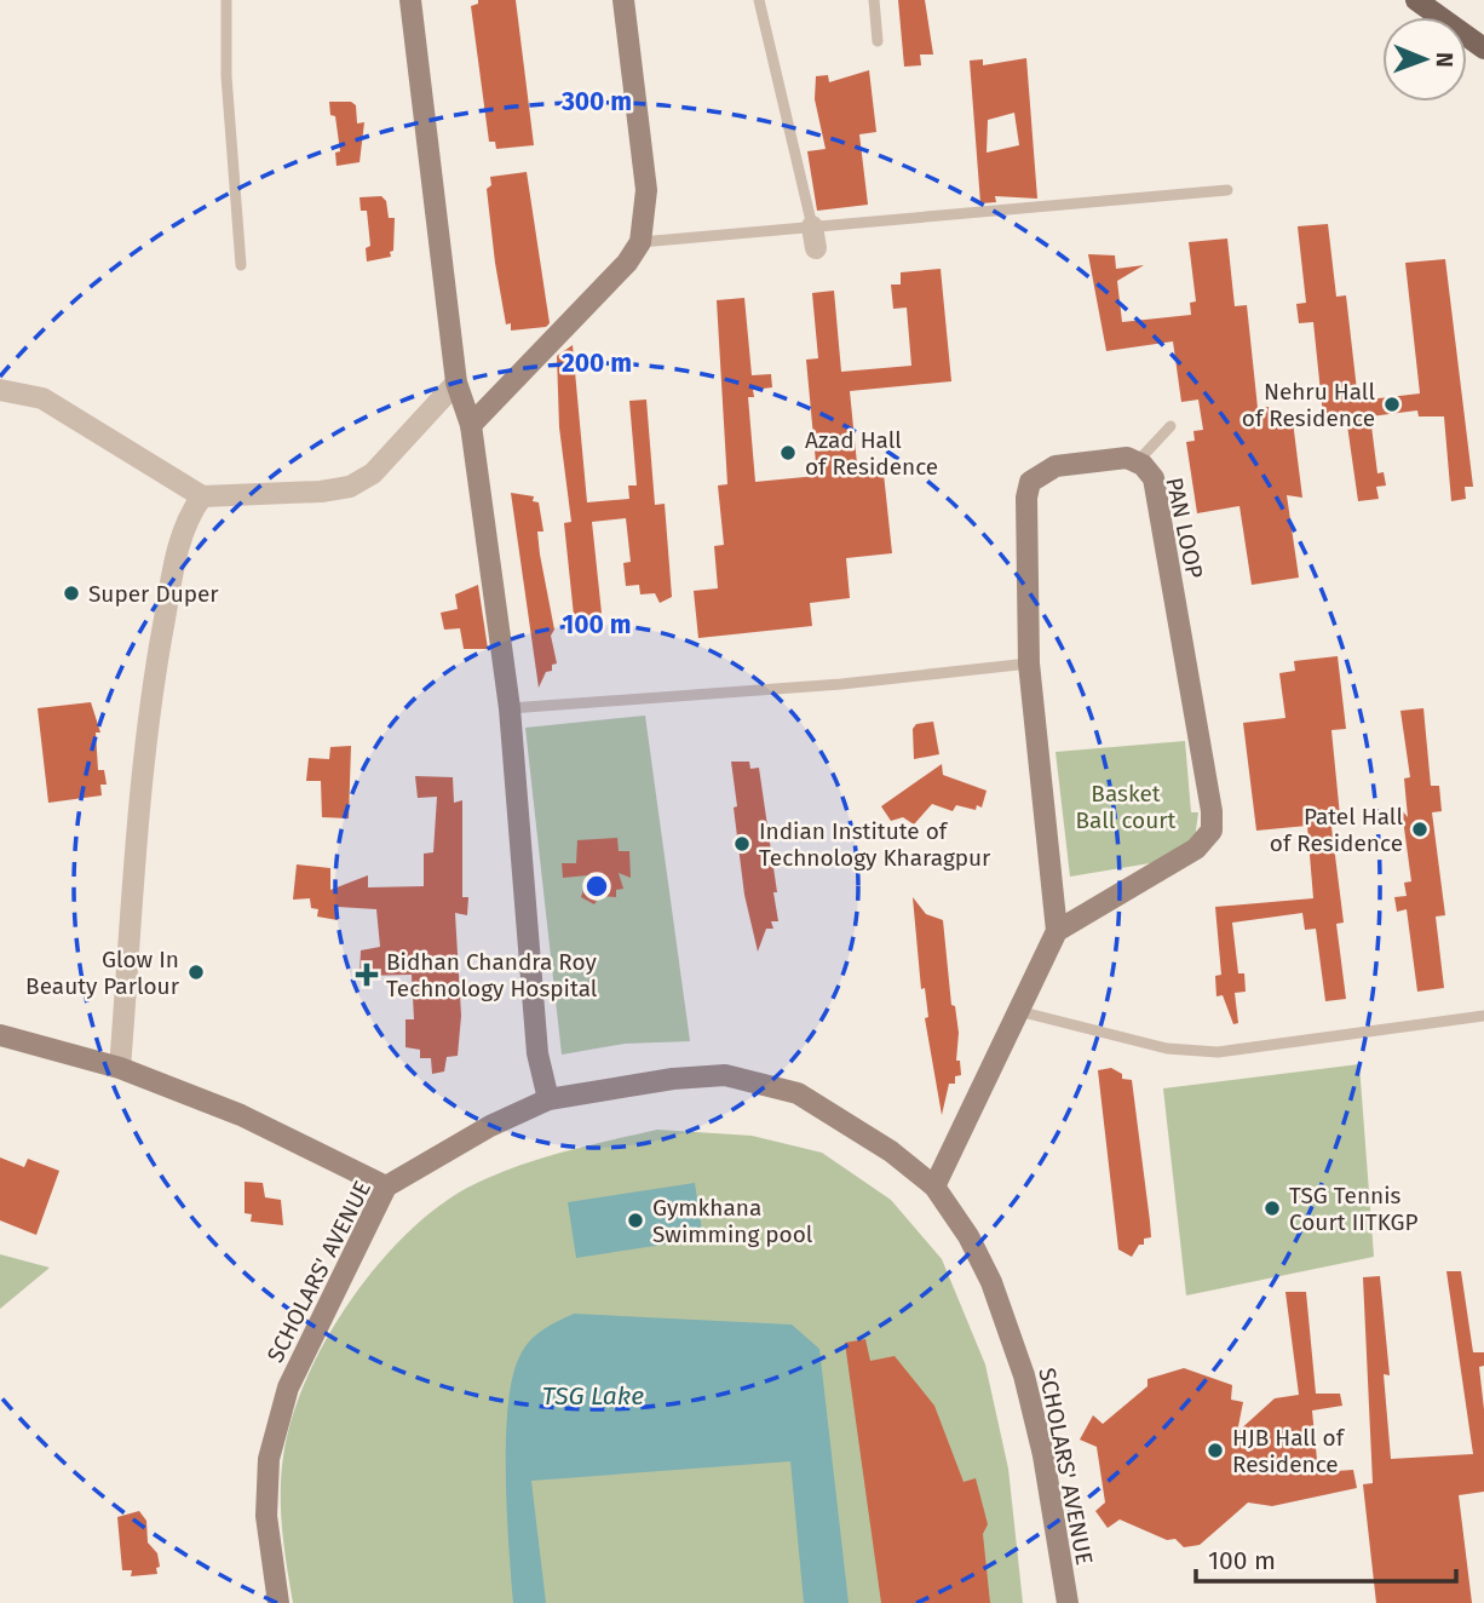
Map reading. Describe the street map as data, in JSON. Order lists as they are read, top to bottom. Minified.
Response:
{"streets":{"street":["PAN LOOP","SCHOLARS' AVENUE"]},"water":["TSG Lake"],"parks":["Basket Ball court"],"places":{"other":["Nehru Hall of Residence","Azad Hall of Residence","Super Duper","Patel Hall of Residence","Indian Institute of Technology Kharagpur","Glow In Beauty Parlour","TSG Tennis Court IITKGP","Gymkhana Swimming pool","HJB Hall of Residence"],"health":["Bidhan Chandra Roy Technology Hospital"]},"scale_bar":"100 m","north":"right","rings":["300 m","200 m","100 m"]}
